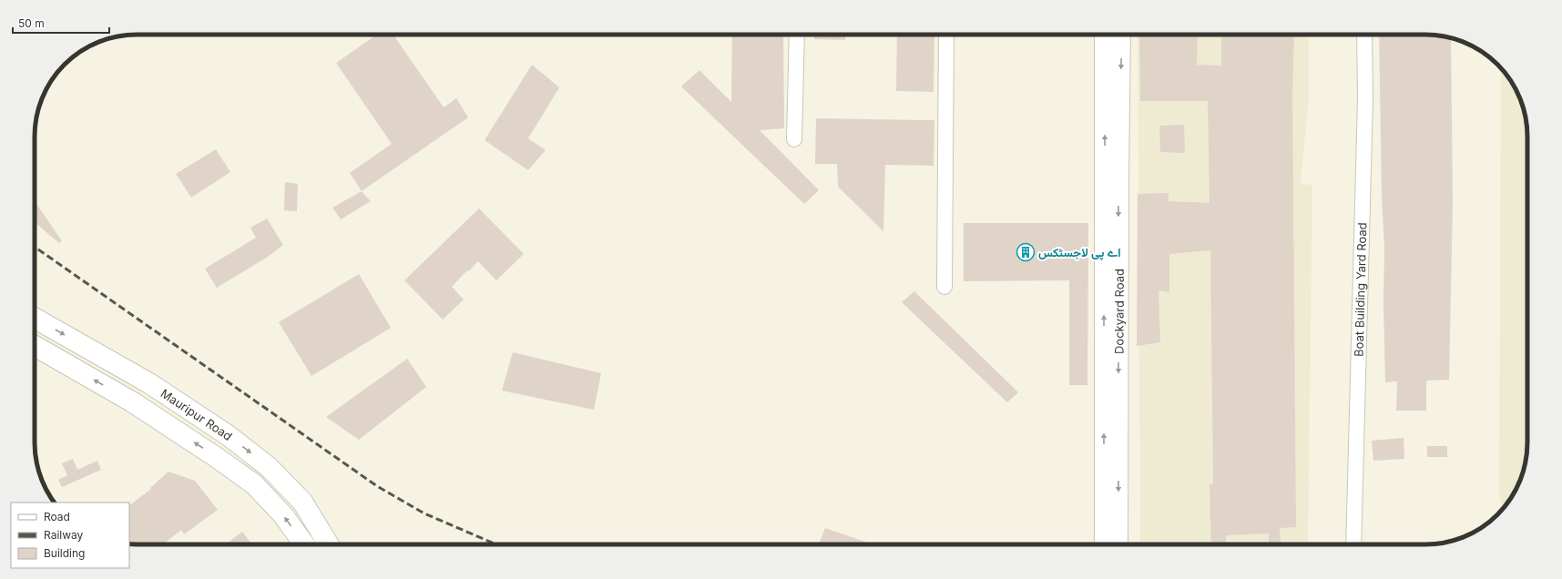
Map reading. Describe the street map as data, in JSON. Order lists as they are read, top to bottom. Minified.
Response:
{"streets":{"highway":["Mauripur Road"],"street":["Boat Building Yard Road","Dockyard Road"]},"places":{"building":["اے پی لاجسٹکس"]},"legend":["Road","Railway","Building"],"scale_bar":"50 m"}
